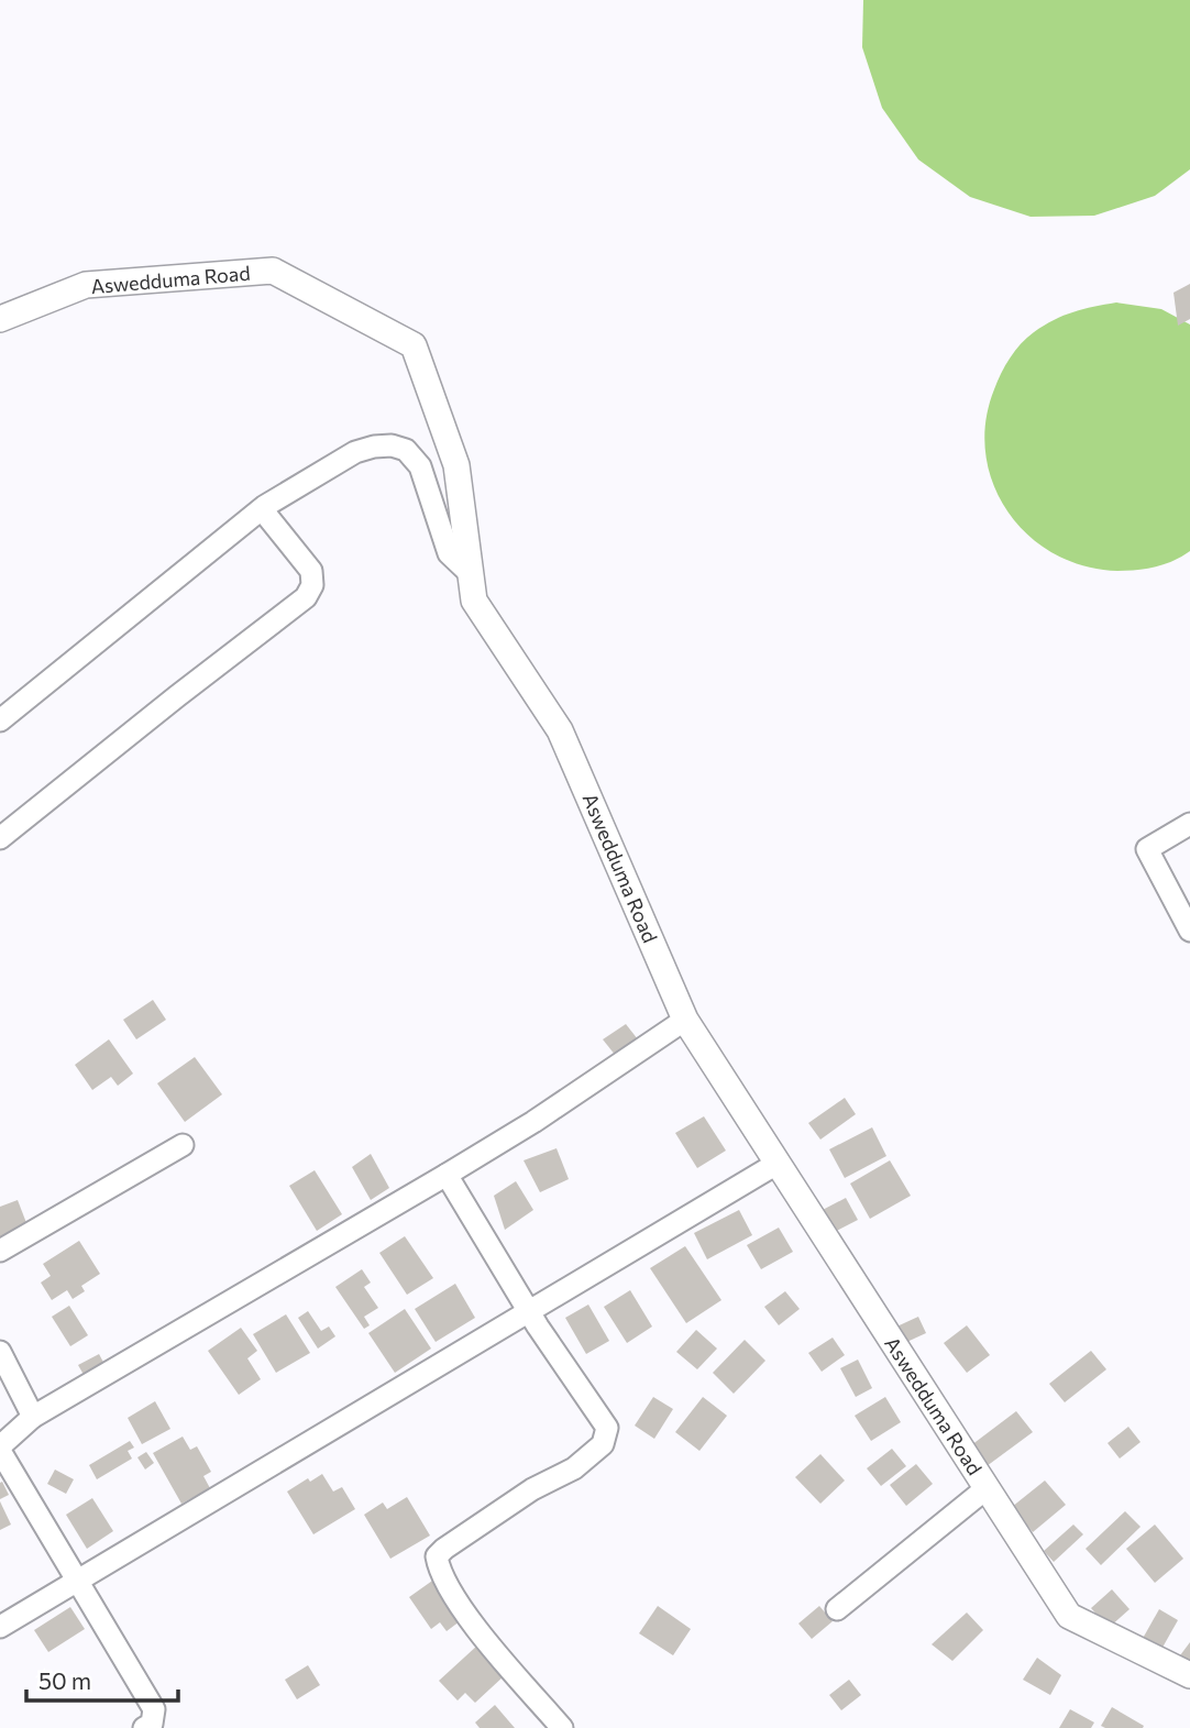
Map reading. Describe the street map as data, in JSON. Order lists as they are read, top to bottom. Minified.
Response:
{"streets":{"street":["Aswedduma Road"]},"scale_bar":"50 m"}
